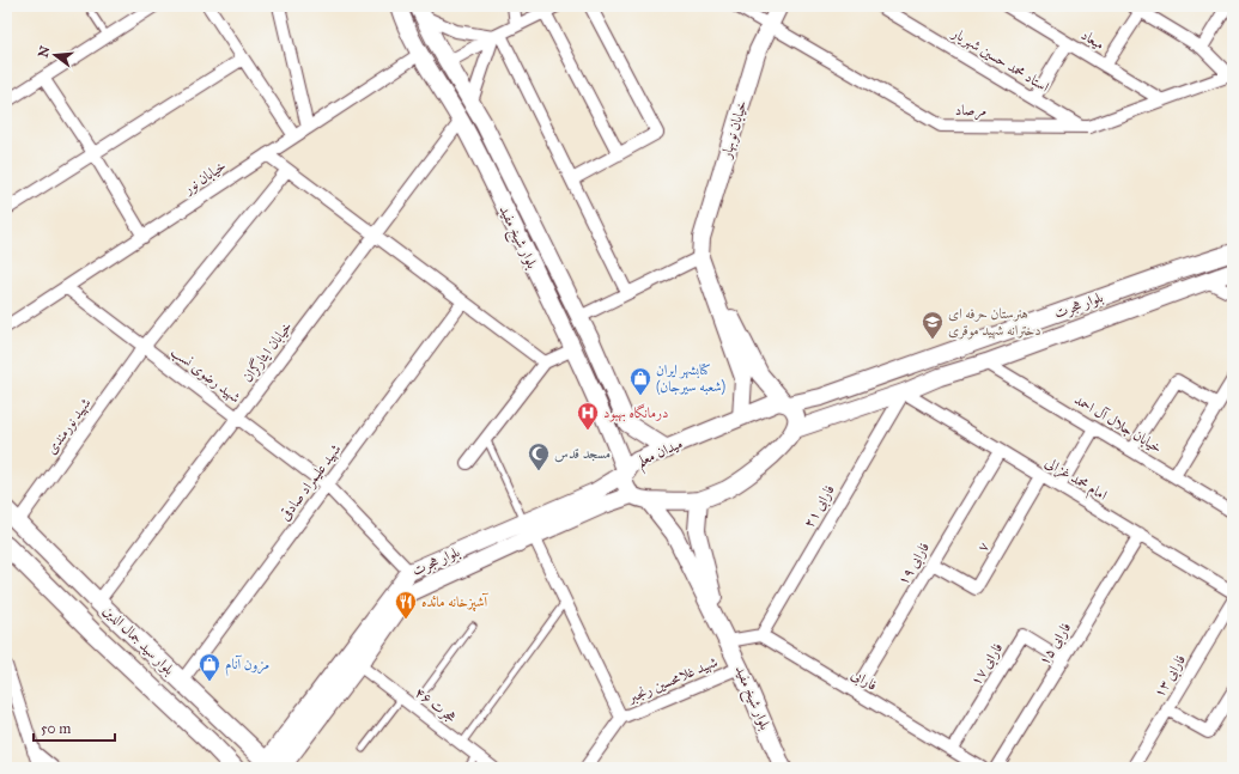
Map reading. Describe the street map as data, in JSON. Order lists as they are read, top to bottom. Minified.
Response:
{"streets":{"main road":["خیابان نوبهار","بلوار شیخ مفید","بلوار هجرت","میدان معلم","بلوار سید جمال الدین"],"street":["میعاد","استاد محمد حسین شهریار","مرصاد","خیابان نور","خیابان ایثارگران","شهید رضوی نسب","خیابان جلال آل احمد","شهید نورمندی","امام محمد غزالی","شهید علیمراد صادقی","فارابی ۲۱","۷","فارابی ۱۹","فارابی ۱۵","فارابی ۱۷","فارابی ۱۳","شهید غلامحسین رنجبر","فارابی","هجرت ۴۶"]},"crossings":[["میعاد","مرصاد"],["استاد محمد حسین شهریار","مرصاد"],["مرصاد","خیابان نوبهار"],["خیابان نور","بلوار شیخ مفید"],["خیابان نور","شهید رضوی نسب"],["بلوار شیخ مفید","بلوار هجرت"],["بلوار شیخ مفید","خیابان ایثارگران"],["بلوار شیخ مفید","میدان معلم"],["بلوار شیخ مفید","شهید غلامحسین رنجبر"],["بلوار هجرت","شهید رضوی نسب"],["بلوار هجرت","خیابان جلال آل احمد"],["بلوار هجرت","میدان معلم"],["بلوار هجرت","امام محمد غزالی"],["بلوار هجرت","فارابی ۲۱"],["بلوار هجرت","بلوار سید جمال الدین"],["بلوار هجرت","هجرت ۴۶"],["خیابان ایثارگران","شهید رضوی نسب"],["خیابان ایثارگران","بلوار سید جمال الدین"],["شهید رضوی نسب","شهید نورمندی"],["شهید رضوی نسب","شهید علیمراد صادقی"],["شهید نورمندی","بلوار سید جمال الدین"],["امام محمد غزالی","فارابی ۲۱"],["امام محمد غزالی","۷"],["امام محمد غزالی","فارابی ۱۹"],["امام محمد غزالی","فارابی ۱۵"],["شهید علیمراد صادقی","بلوار سید جمال الدین"],["فارابی ۲۱","فارابی"],["۷","فارابی ۱۹"],["فارابی ۱۹","فارابی"],["فارابی ۱۵","فارابی ۱۷"],["فارابی ۱۷","فارابی"]],"places":{"school or university":["هنرستان حرفه ای دخترانه شهید موقری"],"shop":["کتابشهر ایران (شعبه سیرجان)","مزون آنام"],"hospital":["درمانگاه بهبود"],"mosque":["مسجد قدس"],"restaurant":["آشپزخانه مائده"]},"scale_bar":"50 m","north":"left"}
